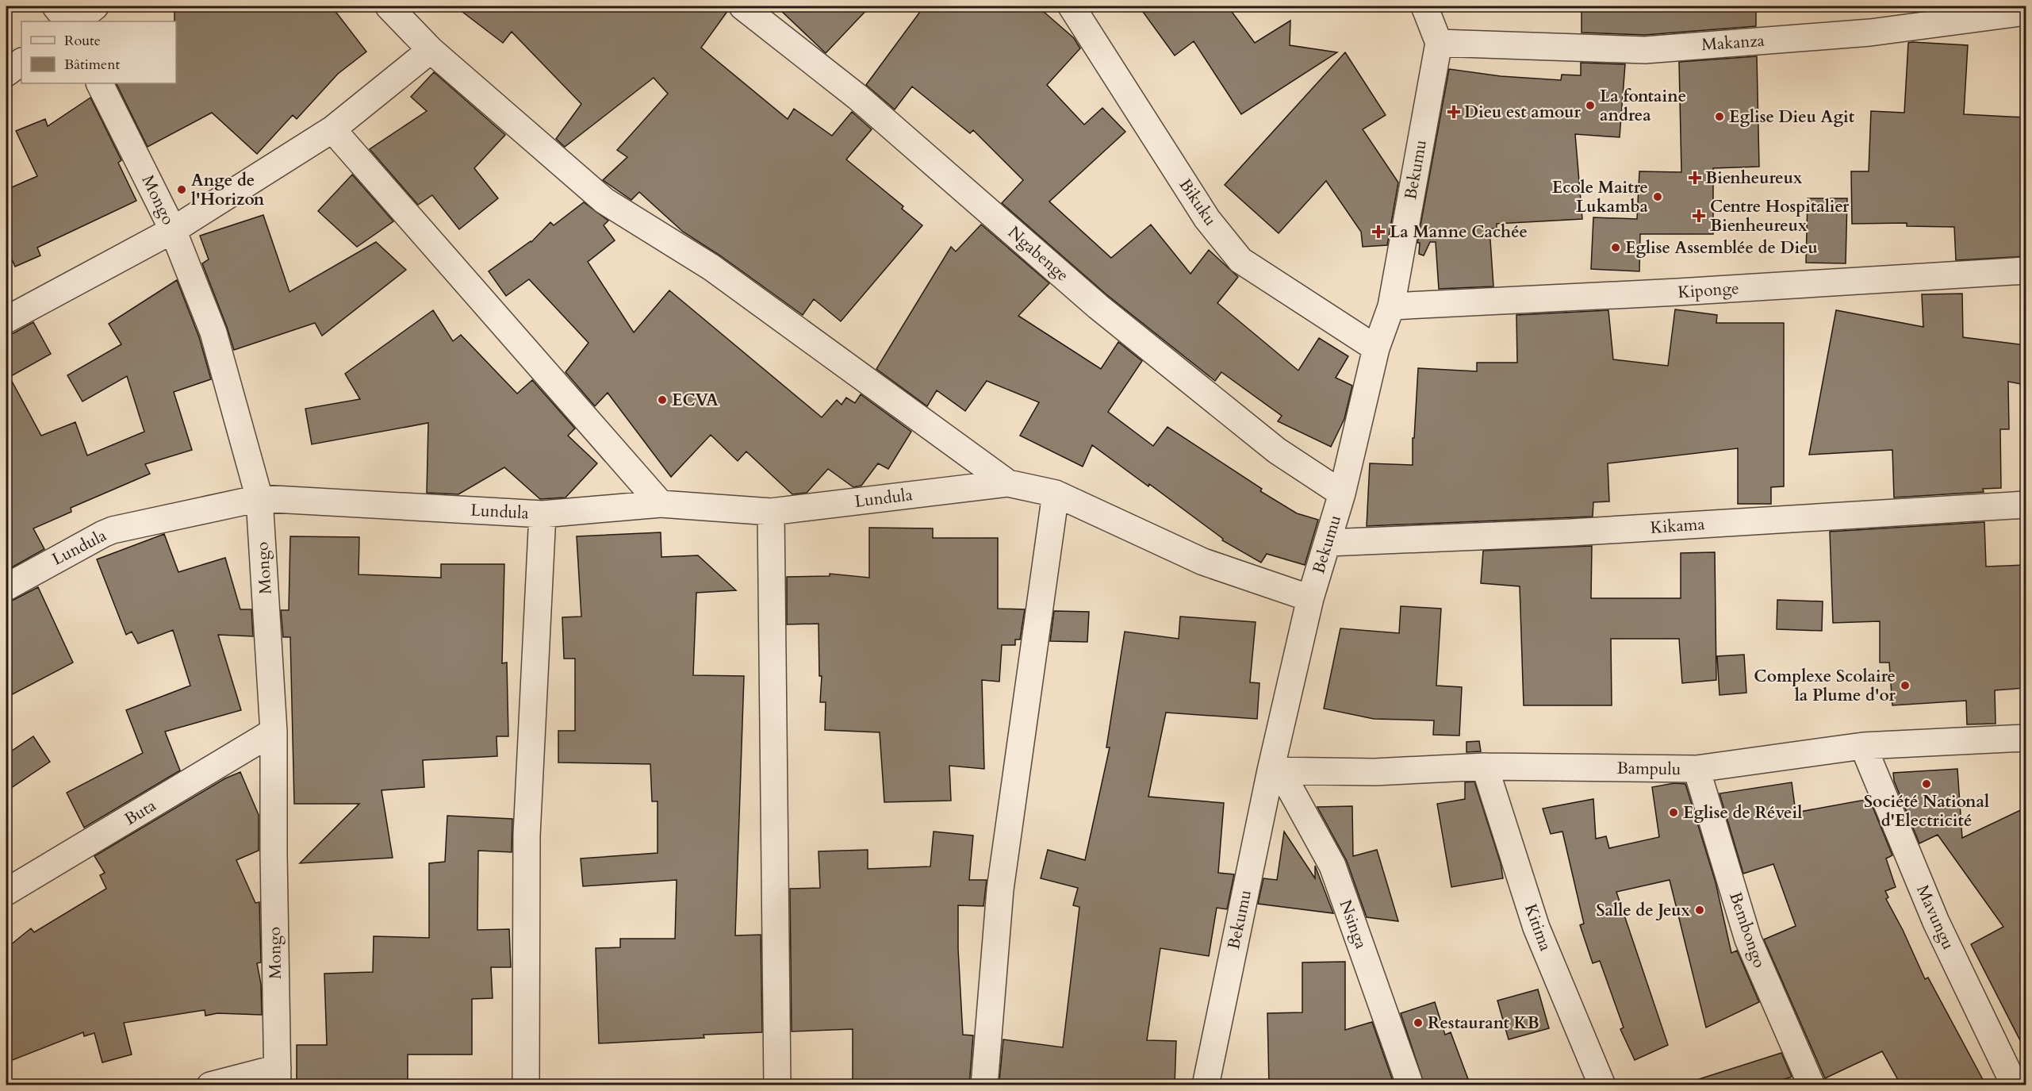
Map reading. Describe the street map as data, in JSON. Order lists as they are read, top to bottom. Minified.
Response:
{"streets":{"street":["Makanza","Bekumu","Mongo","Bikuku","Ngabenge","Kiponge","Lundula","Kikama","Bampulu","Buta","Mavungu","Nsinga","Kitima","Bembongo"]},"crossings":[["Makanza","Bekumu"],["Bekumu","Bikuku"],["Bekumu","Ngabenge"],["Bekumu","Kiponge"],["Bekumu","Kikama"],["Bekumu","Bampulu"],["Bekumu","Nsinga"],["Mongo","Lundula"],["Mongo","Buta"],["Bampulu","Mavungu"],["Bampulu","Nsinga"],["Bampulu","Kitima"],["Bampulu","Bembongo"]],"places":{"other":["La fontaine andrea","Eglise Dieu Agit","Ange de l'Horizon","Ecole Maitre Lukamba","Eglise Assemblée de Dieu","ECVA","Complexe Scolaire la Plume d'or","Société National d'Electricité","Eglise de Réveil","Salle de Jeux","Restaurant KB"],"health":["Dieu est amour","Bienheureux","Centre Hospitalier Bienheureux","La Manne Cachée"]},"legend":["Route","Bâtiment"]}
